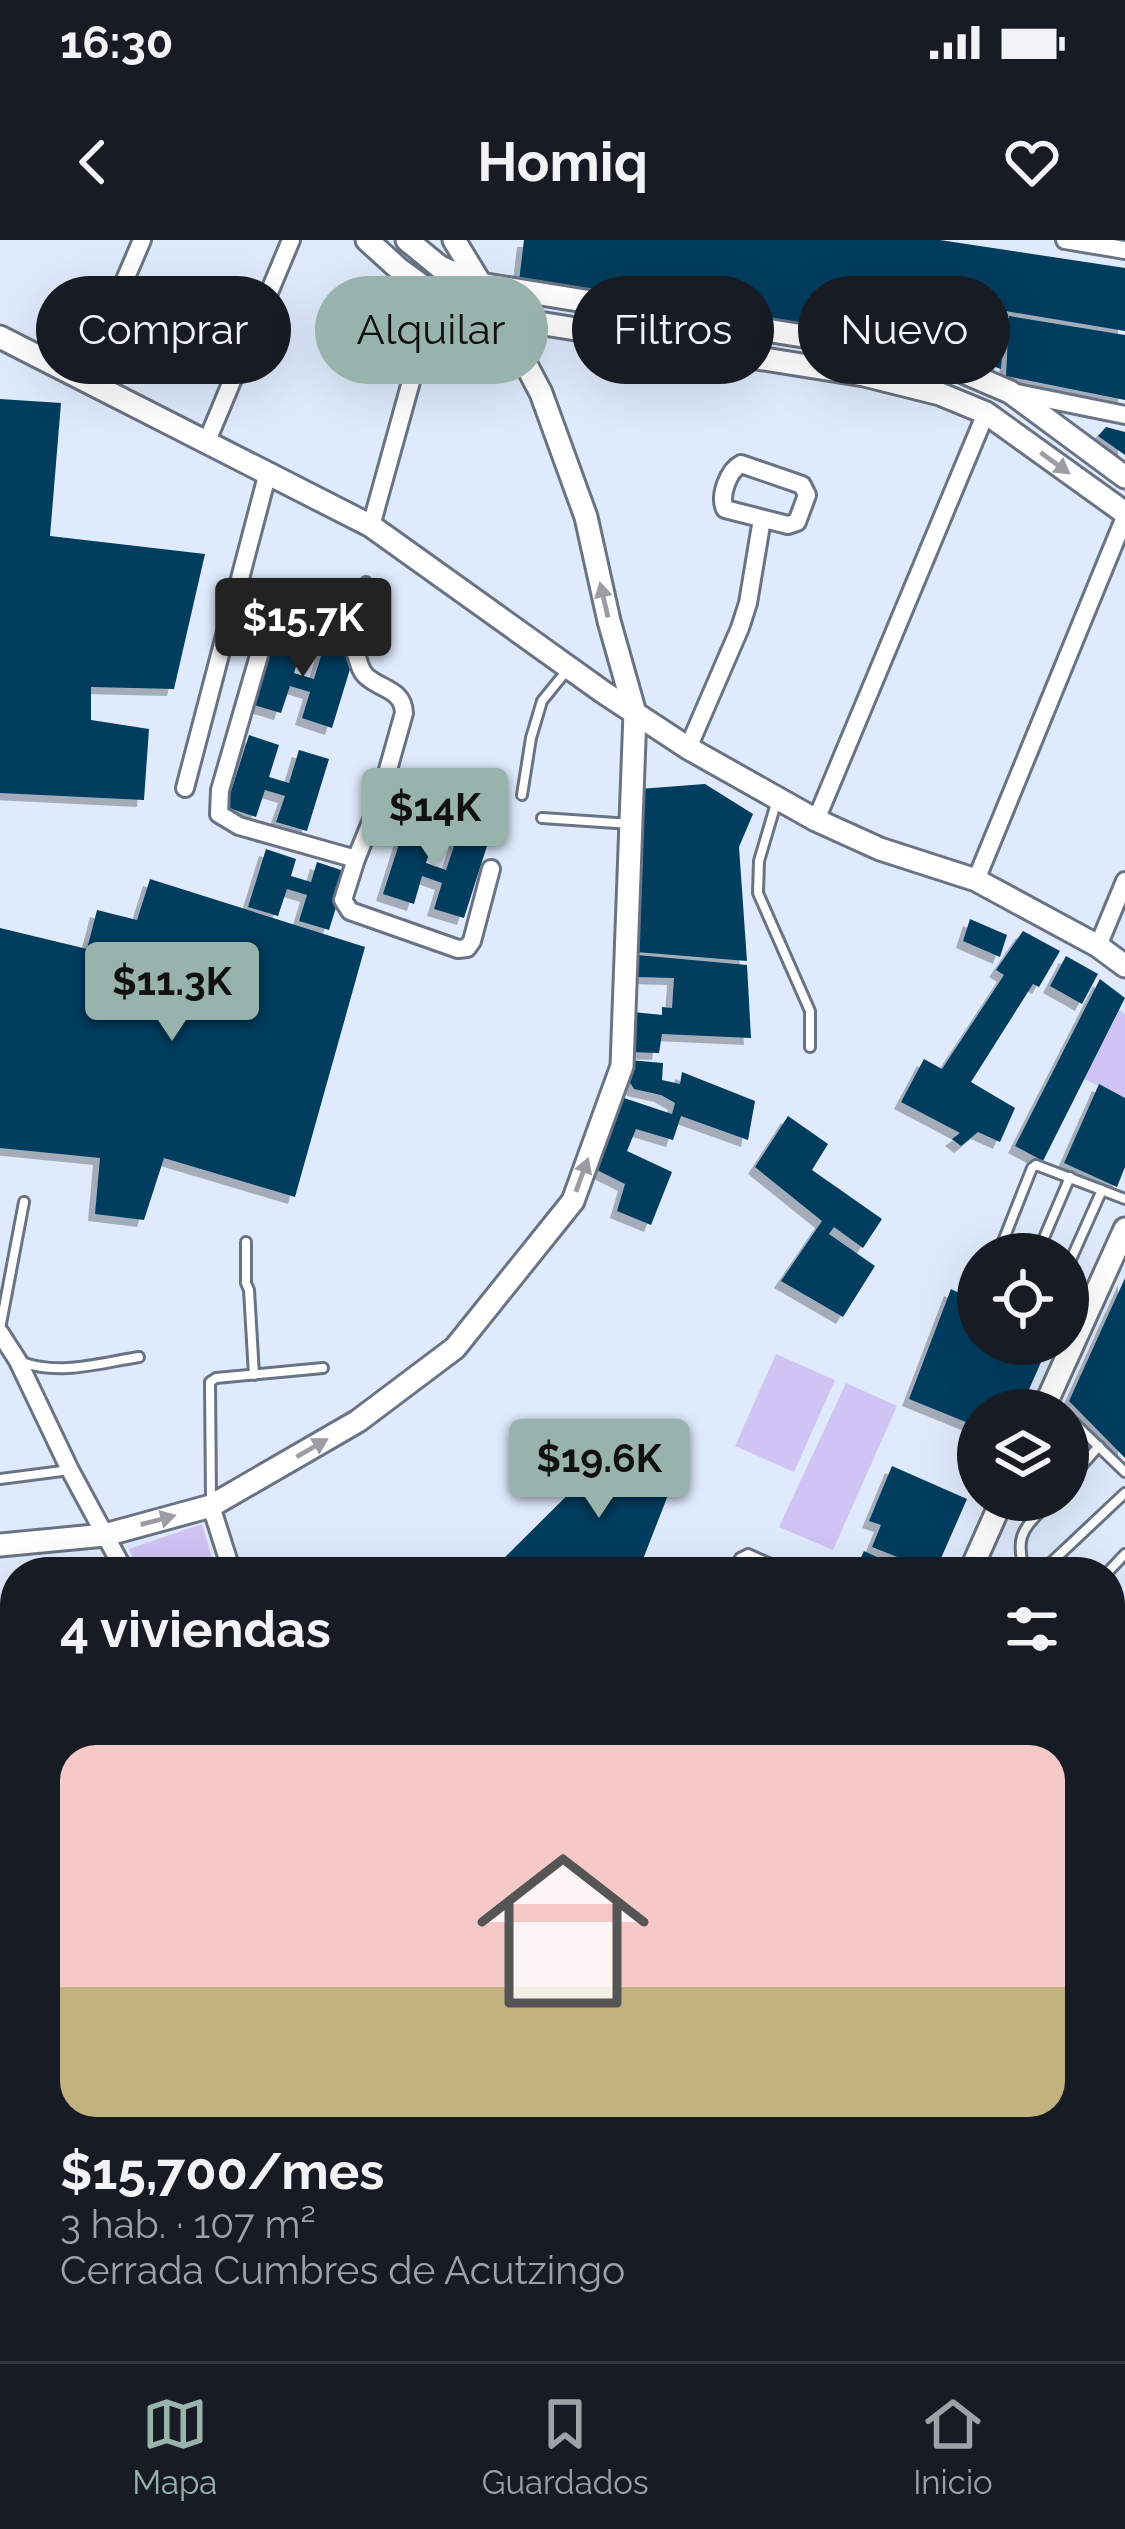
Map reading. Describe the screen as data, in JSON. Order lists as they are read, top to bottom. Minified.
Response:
{"page":{"status":"16:30","header":"Homiq","chip":["Comprar","Alquilar","Filtros","Nuevo"],"price":["$15.7K","$14K","$11.3K","$19.6K"],"heading":"4 viviendas","list":[{"name":"$15,700/mes","note":"3 hab. · 107 m² · Cerrada Cumbres de Acutzingo"}],"tabs":["Mapa","Guardados","Inicio"]}}
